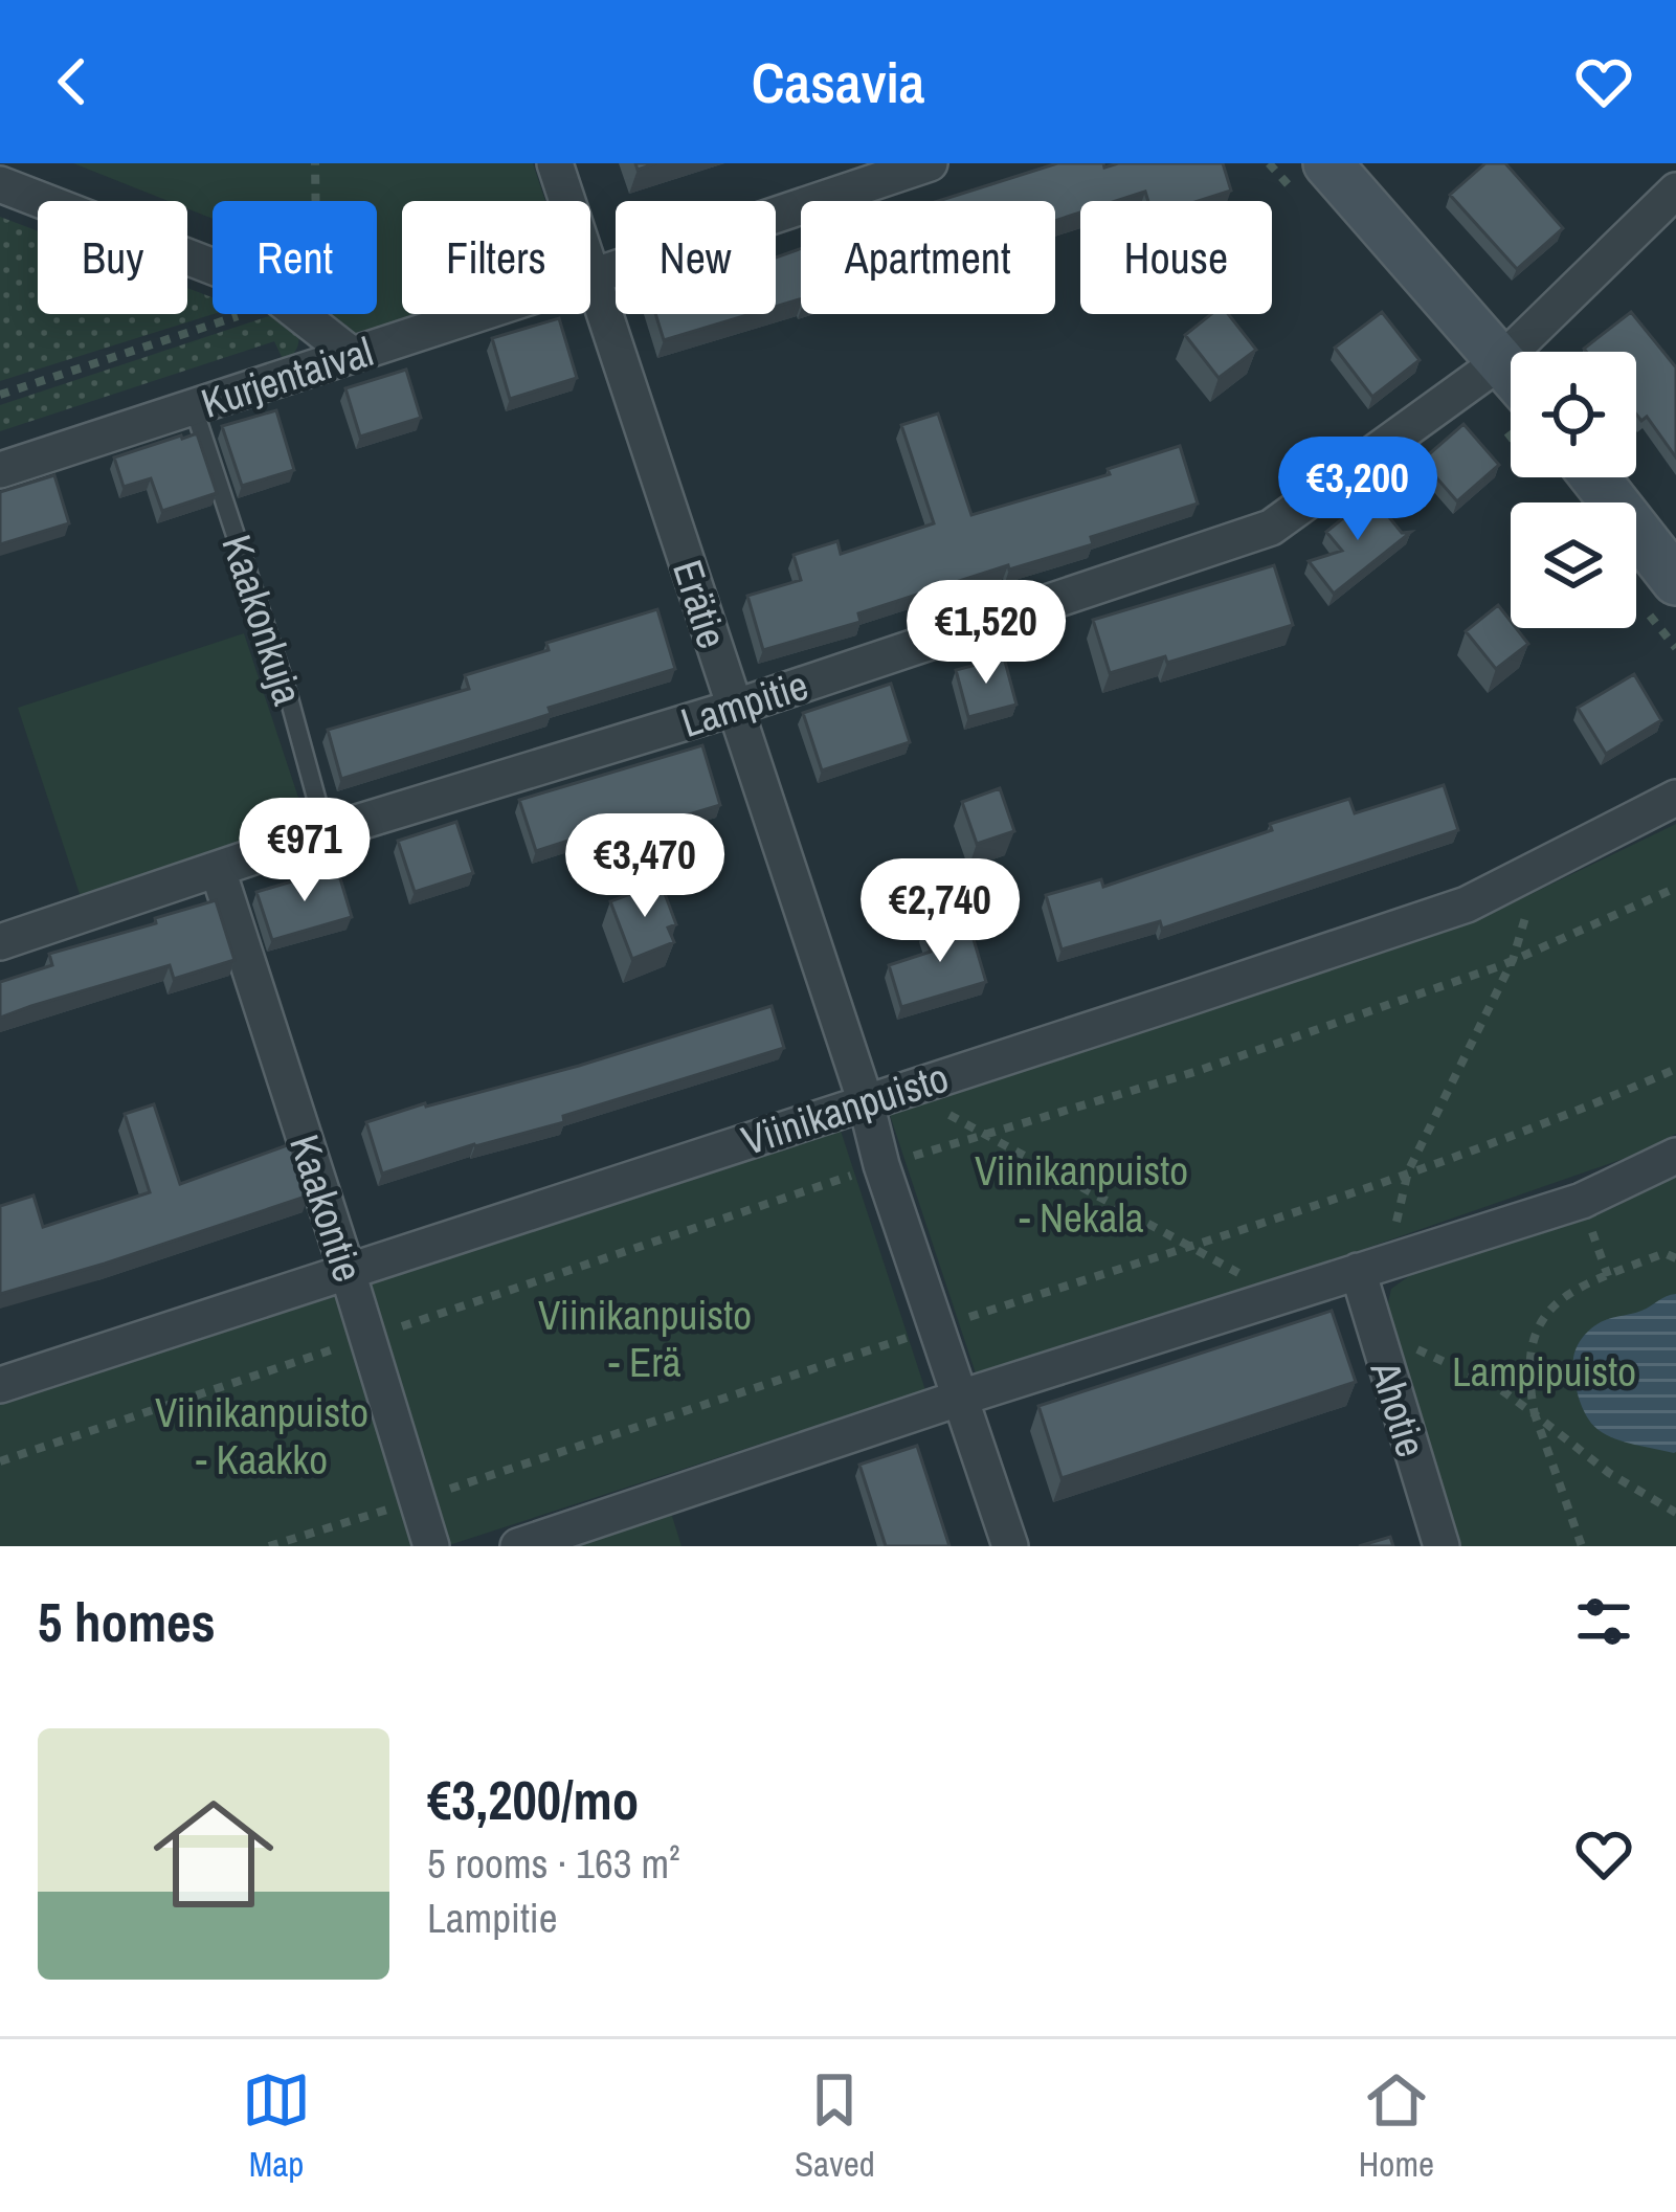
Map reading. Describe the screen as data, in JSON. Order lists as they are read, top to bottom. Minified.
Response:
{"streets":{"street":["Kurjentaival","Erätie","Lampitie","Viinikanpuisto","Kaakontie","Ahotie"],"lane":["Kaakonkuja"]},"crossings":[["Kurjentaival","Erätie"],["Kurjentaival","Kaakonkuja"],["Erätie","Lampitie"],["Erätie","Viinikanpuisto"],["Kaakonkuja","Lampitie"],["Lampitie","Kaakontie"],["Viinikanpuisto","Kaakontie"]],"parks":["Viinikanpuisto - Nekala","Viinikanpuisto - Erä","Lampipuisto","Viinikanpuisto - Kaakko"],"page":{"header":"Casavia","chip":["Buy","Rent","Filters","New","Apartment","House"],"price":["€3,200","€1,520","€971","€3,470","€2,740"],"heading":"5 homes","list":[{"name":"€3,200/mo","note":"5 rooms · 163 m² · Lampitie"}],"tabs":["Map","Saved","Home"]}}
